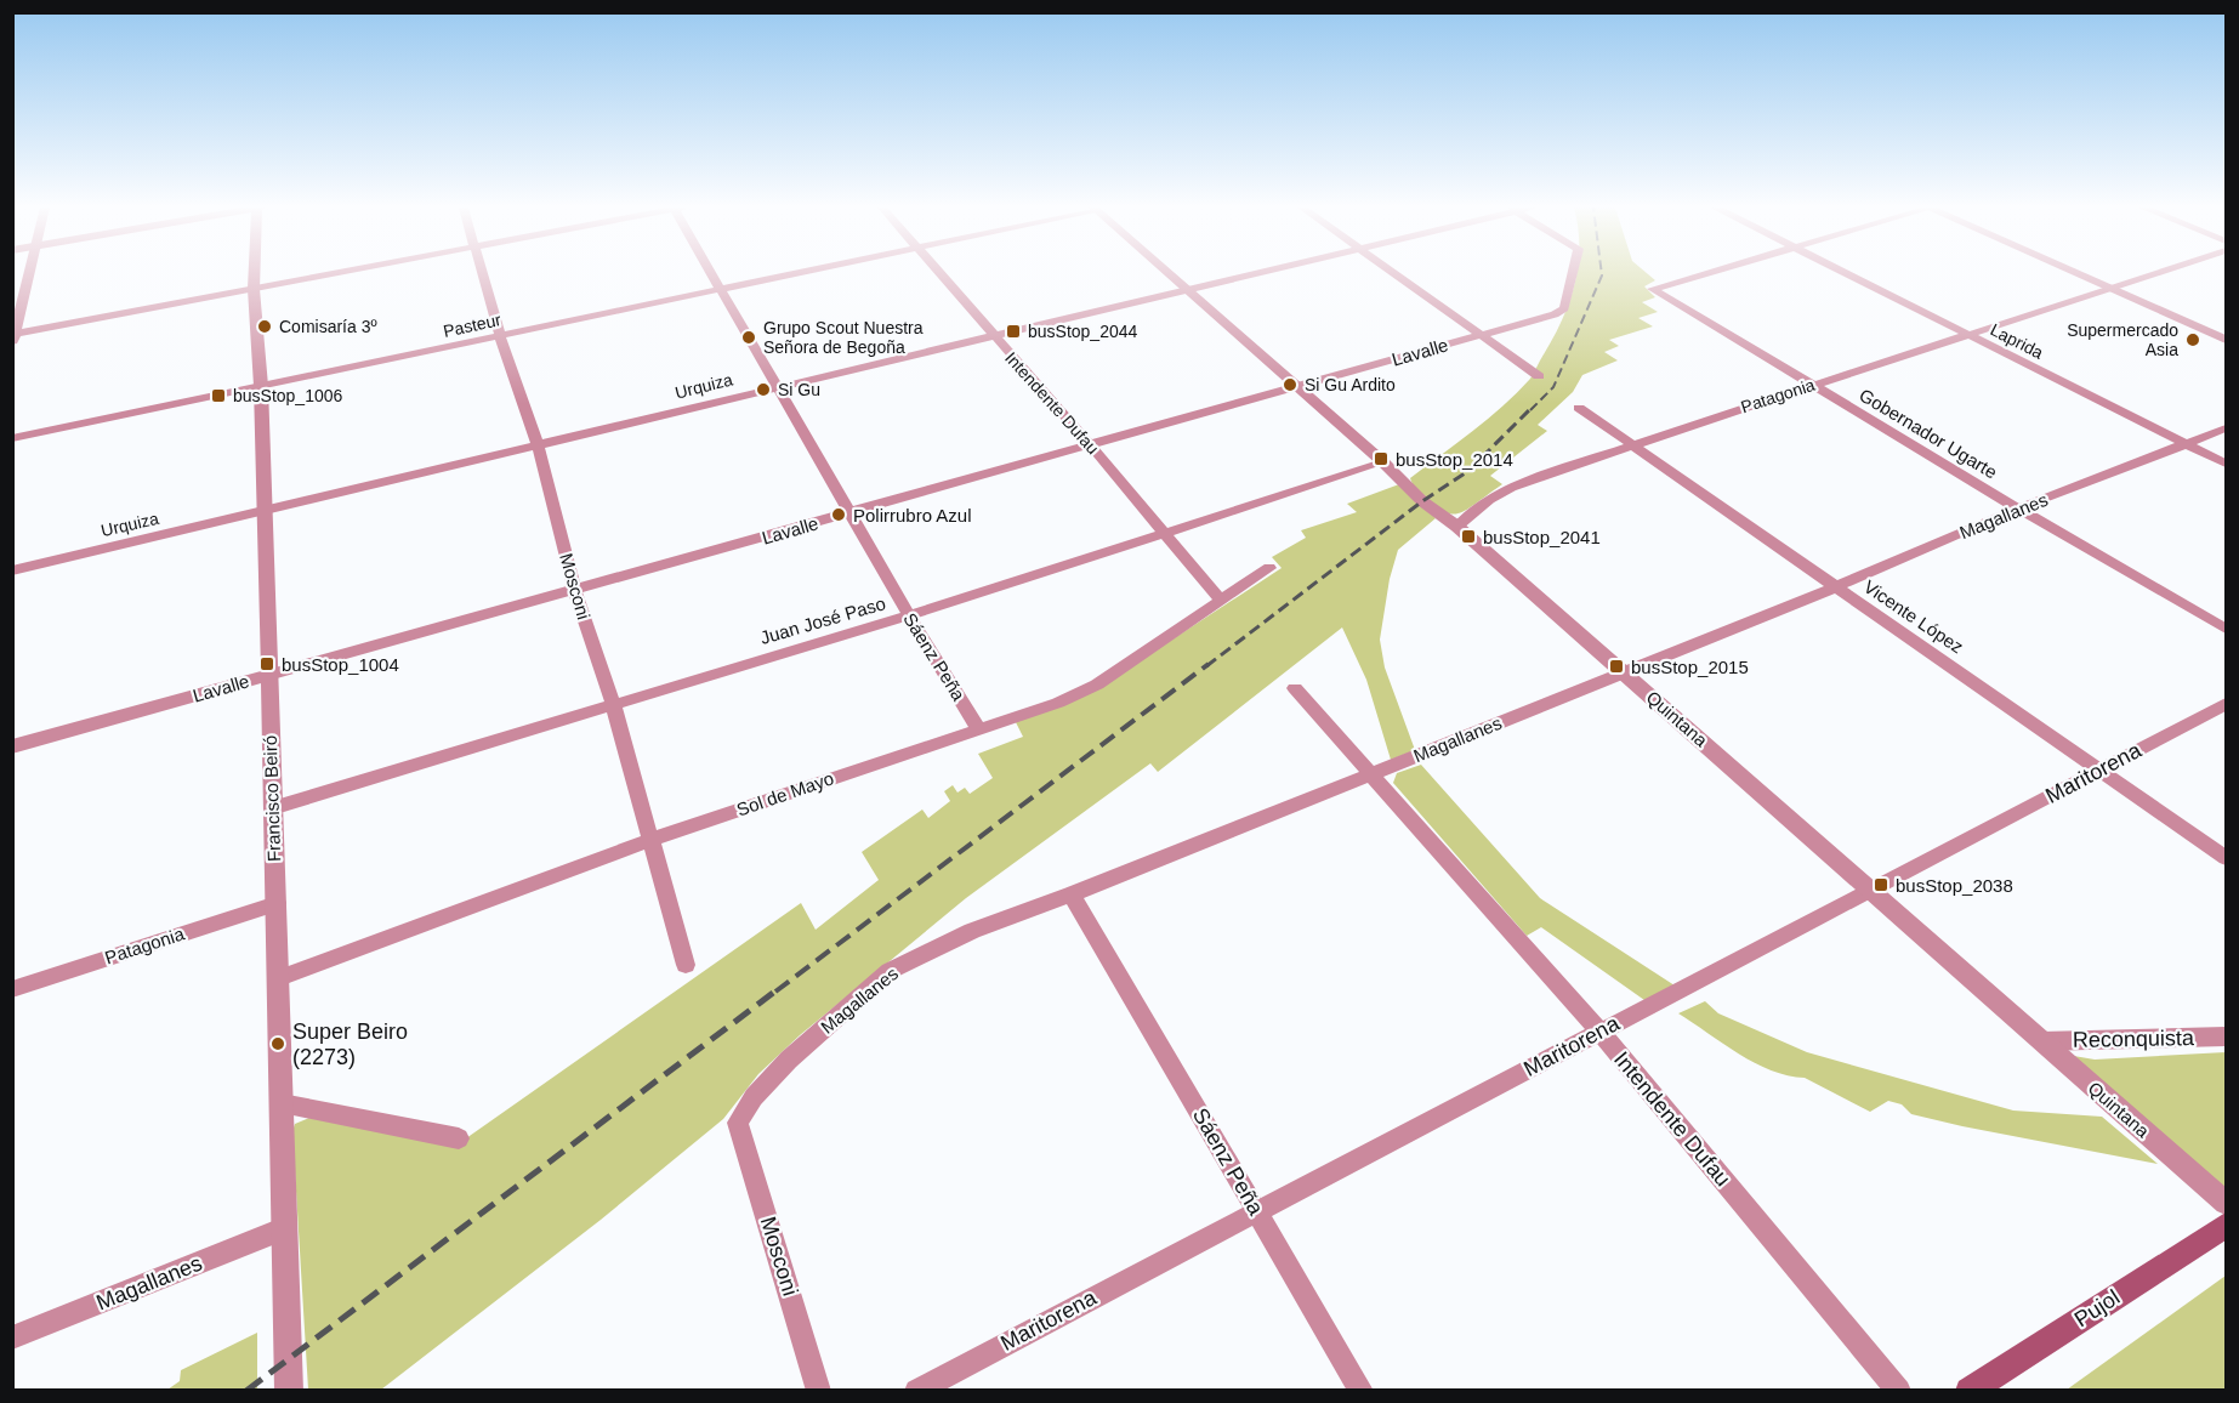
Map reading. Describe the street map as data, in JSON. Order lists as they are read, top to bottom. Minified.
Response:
{"streets":{"main road":["Pujol"],"street":["Pasteur","Laprida","Lavalle","Urquiza","Patagonia","Intendente Dufau","Gobernador Ugarte","Magallanes","Mosconi","Vicente López","Juan José Paso","Sáenz Peña","Quintana","Maritorena","Sol de Mayo","Francisco Beiró","Reconquista"]},"crossings":[["Pasteur","Mosconi"],["Pasteur","Sáenz Peña"],["Pasteur","Francisco Beiró"],["Laprida","Patagonia"],["Laprida","Magallanes"],["Lavalle","Intendente Dufau"],["Lavalle","Mosconi"],["Lavalle","Sáenz Peña"],["Lavalle","Quintana"],["Lavalle","Francisco Beiró"],["Urquiza","Intendente Dufau"],["Urquiza","Mosconi"],["Urquiza","Sáenz Peña"],["Urquiza","Quintana"],["Urquiza","Francisco Beiró"],["Patagonia","Gobernador Ugarte"],["Patagonia","Vicente López"],["Patagonia","Quintana"],["Patagonia","Francisco Beiró"],["Intendente Dufau","Magallanes"],["Intendente Dufau","Juan José Paso"],["Intendente Dufau","Maritorena"],["Intendente Dufau","Sol de Mayo"],["Gobernador Ugarte","Magallanes"],["Magallanes","Mosconi"],["Magallanes","Vicente López"],["Magallanes","Sáenz Peña"],["Magallanes","Quintana"],["Magallanes","Francisco Beiró"],["Mosconi","Juan José Paso"],["Mosconi","Sol de Mayo"],["Vicente López","Maritorena"],["Juan José Paso","Sáenz Peña"],["Juan José Paso","Quintana"],["Juan José Paso","Francisco Beiró"],["Sáenz Peña","Maritorena"],["Sáenz Peña","Sol de Mayo"],["Quintana","Maritorena"],["Quintana","Reconquista"],["Sol de Mayo","Francisco Beiró"]],"places":{"other":["Comisaría 3º","Grupo Scout Nuestra Señora de Begoña","Supermercado Asia","Si Gu Ardito","Si Gu","Polirrubro Azul","Super Beiro (2273)"],"transit":["busStop_2044","busStop_1006","busStop_2014","busStop_2041","busStop_1004","busStop_2015","busStop_2038"]}}
